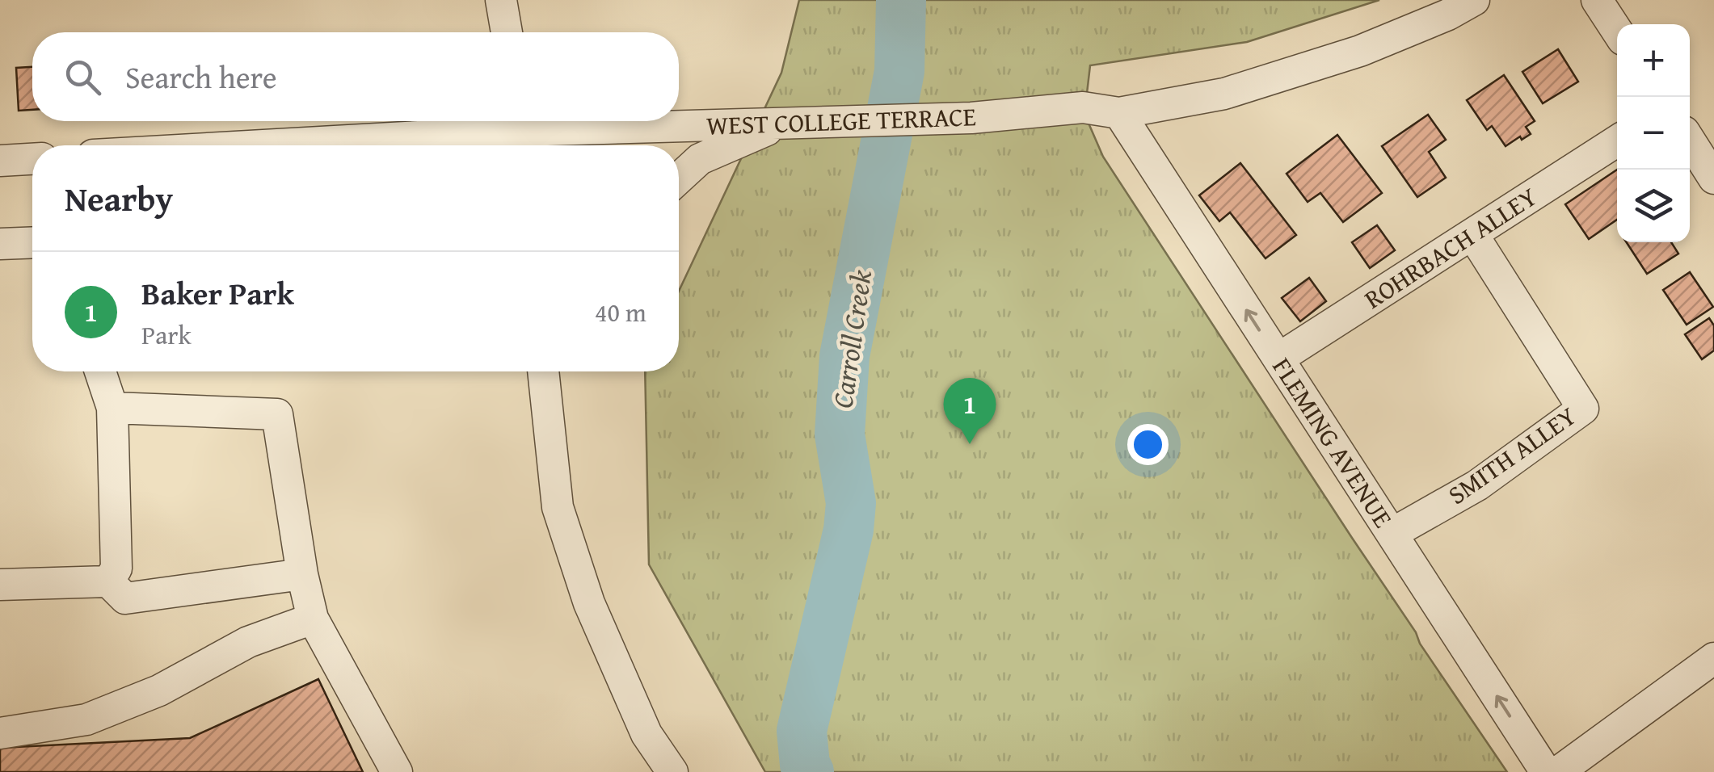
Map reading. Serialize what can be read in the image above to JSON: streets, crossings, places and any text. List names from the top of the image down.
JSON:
{
  "streets": {
    "street": [
      "WEST COLLEGE TERRACE",
      "ROHRBACH ALLEY",
      "FLEMING AVENUE",
      "SMITH ALLEY"
    ]
  },
  "crossings": [
    ["WEST COLLEGE TERRACE", "FLEMING AVENUE"],
    ["ROHRBACH ALLEY", "FLEMING AVENUE"],
    ["ROHRBACH ALLEY", "SMITH ALLEY"],
    ["FLEMING AVENUE", "SMITH ALLEY"]
  ],
  "one_way": ["FLEMING AVENUE"],
  "water": ["Carroll Creek"],
  "page": {
    "map_buttons": ["+", "−"],
    "search": "Search here",
    "heading": "Nearby",
    "list": [
      {
        "mark": "1",
        "name": "Baker Park",
        "note": "Park",
        "value": "40 m"
      }
    ],
    "pins": "1"
  }
}
